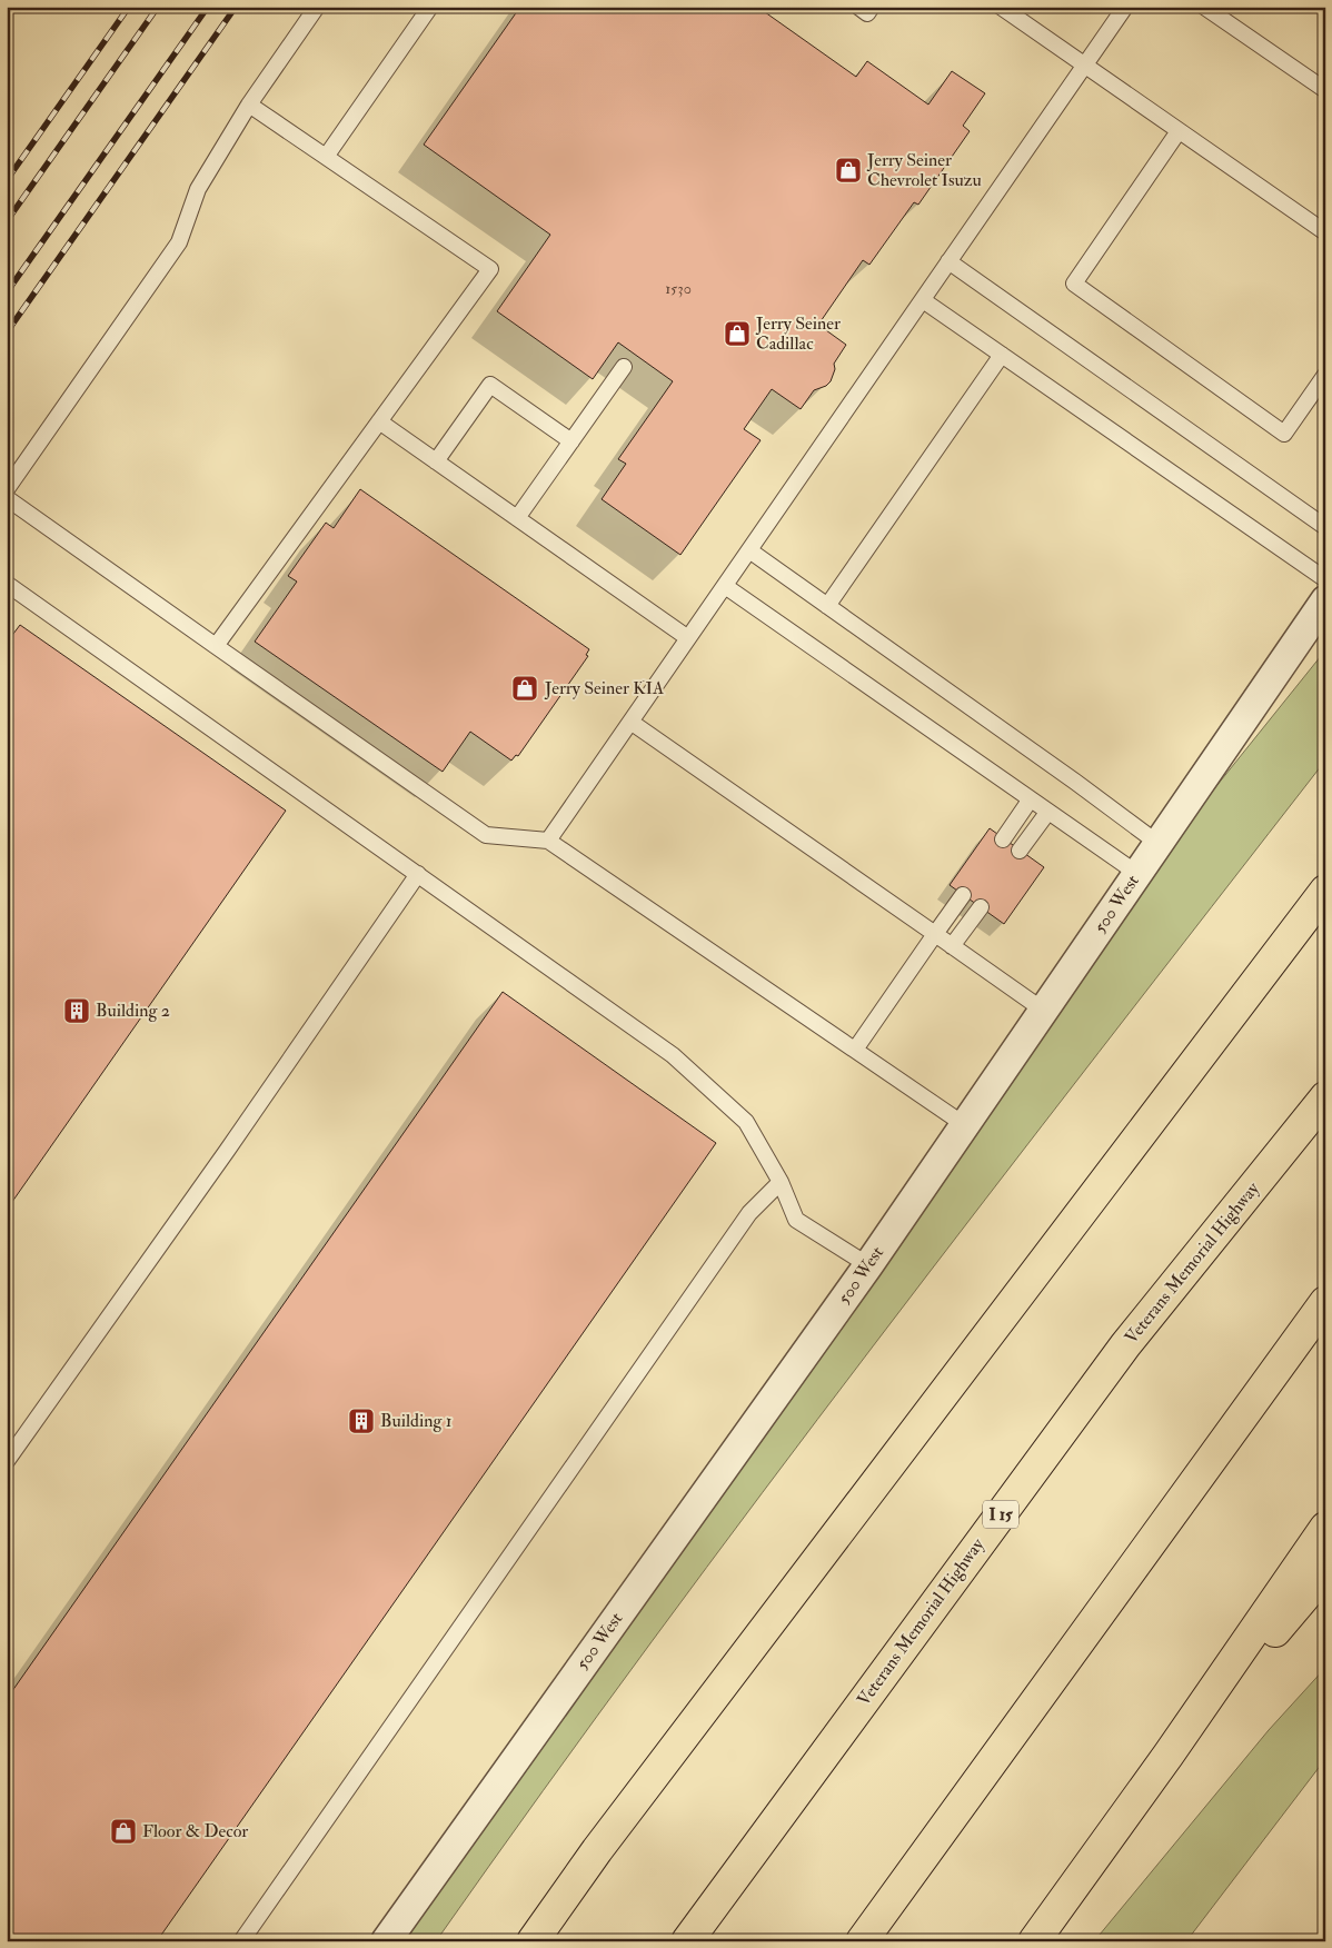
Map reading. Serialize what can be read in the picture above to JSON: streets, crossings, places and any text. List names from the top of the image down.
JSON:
{
  "streets": {
    "highway": ["Veterans Memorial Highway", "I 15"],
    "street": ["500 West"]
  },
  "places": {
    "shop": [
      "Jerry Seiner Chevrolet Isuzu",
      "Jerry Seiner Cadillac",
      "Jerry Seiner KIA",
      "Floor & Decor"
    ],
    "building": ["Building 2", "Building 1"]
  },
  "house_numbers": ["1530"]
}
